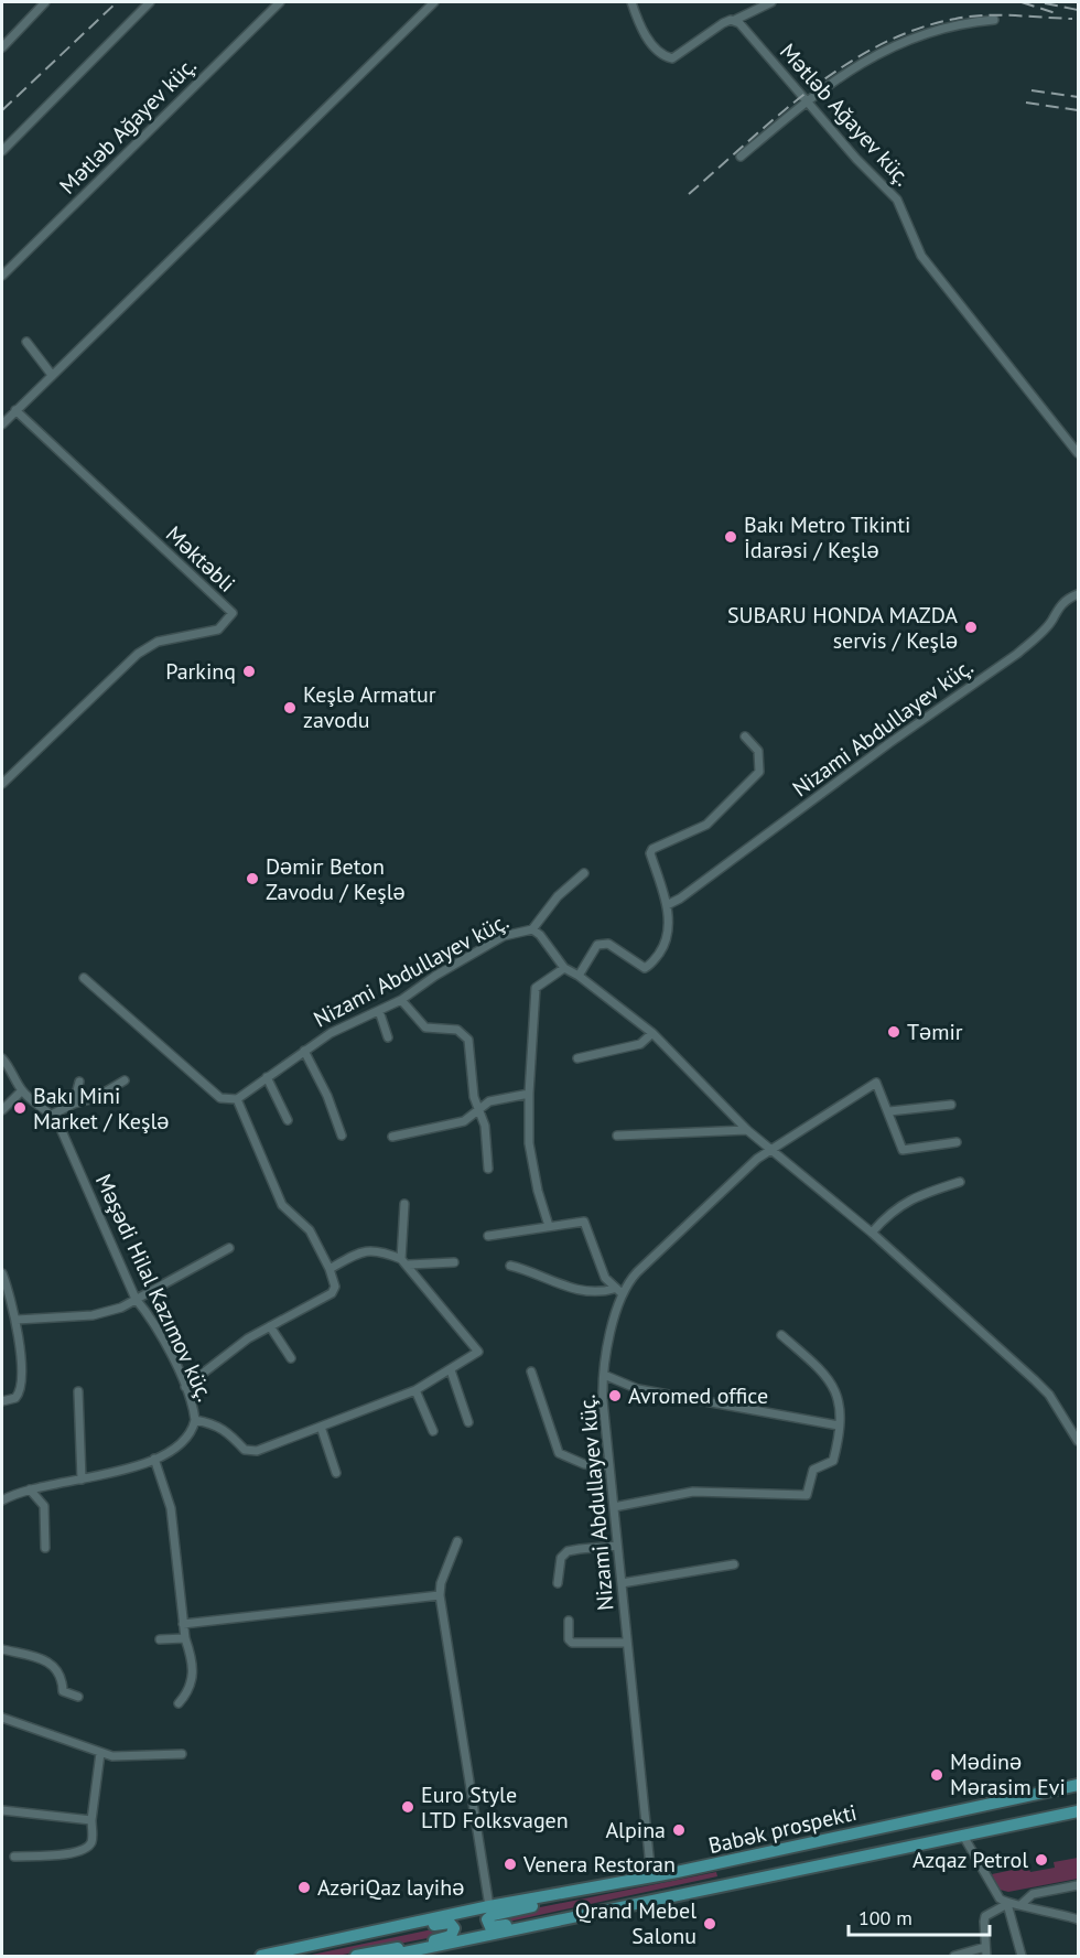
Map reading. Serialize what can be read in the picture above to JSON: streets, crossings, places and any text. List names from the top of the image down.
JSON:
{
  "streets": {
    "main road": ["Babək prospekti"],
    "street": [
      "Mətləb Ağayev küç.",
      "Məktəbli",
      "Nizami Abdullayev küç.",
      "Məşədi Hilal Kazımov küç."
    ]
  },
  "crossings": [
    ["Nizami Abdullayev küç.", "Babək prospekti"]
  ],
  "places": [
    "Bakı Metro Tikinti İdarəsi / Keşlə",
    "SUBARU HONDA MAZDA servis / Keşlə",
    "Parkinq",
    "Keşlə Armatur zavodu",
    "Dəmir Beton Zavodu / Keşlə",
    "Təmir",
    "Bakı Mini Market / Keşlə",
    "Avromed office",
    "Mədinə Mərasim Evi",
    "Euro Style LTD Folksvagen",
    "Alpina",
    "Azqaz Petrol",
    "Venera Restoran",
    "AzəriQaz layihə",
    "Qrand Mebel Salonu"
  ],
  "scale_bar": "100 m"
}
